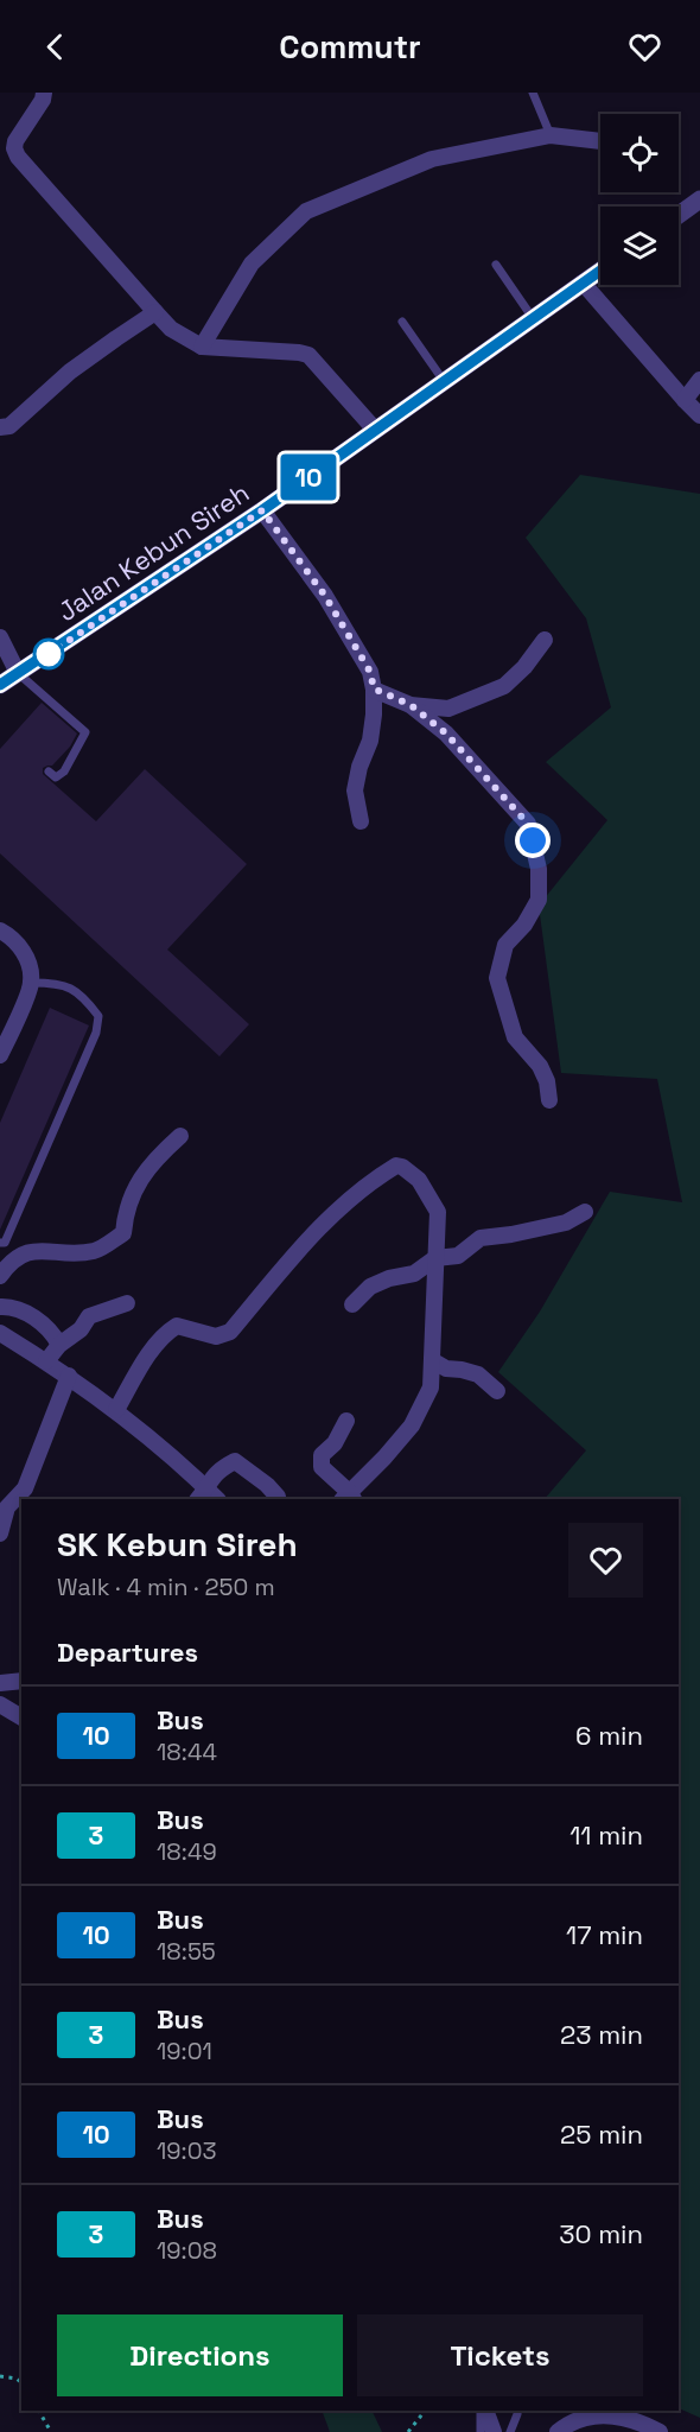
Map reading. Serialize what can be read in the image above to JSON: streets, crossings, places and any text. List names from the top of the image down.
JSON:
{
  "streets": {
    "street": ["Jalan Kebun Sireh"]
  },
  "lines": ["bus line 10"],
  "page": {
    "header": "Commutr",
    "on_map": "10",
    "heading": [
      ["SK Kebun Sireh", "Walk · 4 min · 250 m"],
      "Departures"
    ],
    "list": [
      {
        "mark": "10",
        "name": "Bus",
        "note": "18:44",
        "value": "6 min"
      },
      {
        "mark": "3",
        "name": "Bus",
        "note": "18:49",
        "value": "11 min"
      },
      {
        "mark": "10",
        "name": "Bus",
        "note": "18:55",
        "value": "17 min"
      },
      {
        "mark": "3",
        "name": "Bus",
        "note": "19:01",
        "value": "23 min"
      },
      {
        "mark": "10",
        "name": "Bus",
        "note": "19:03",
        "value": "25 min"
      },
      {
        "mark": "3",
        "name": "Bus",
        "note": "19:08",
        "value": "30 min"
      }
    ],
    "buttons": ["Directions", "Tickets"]
  }
}
